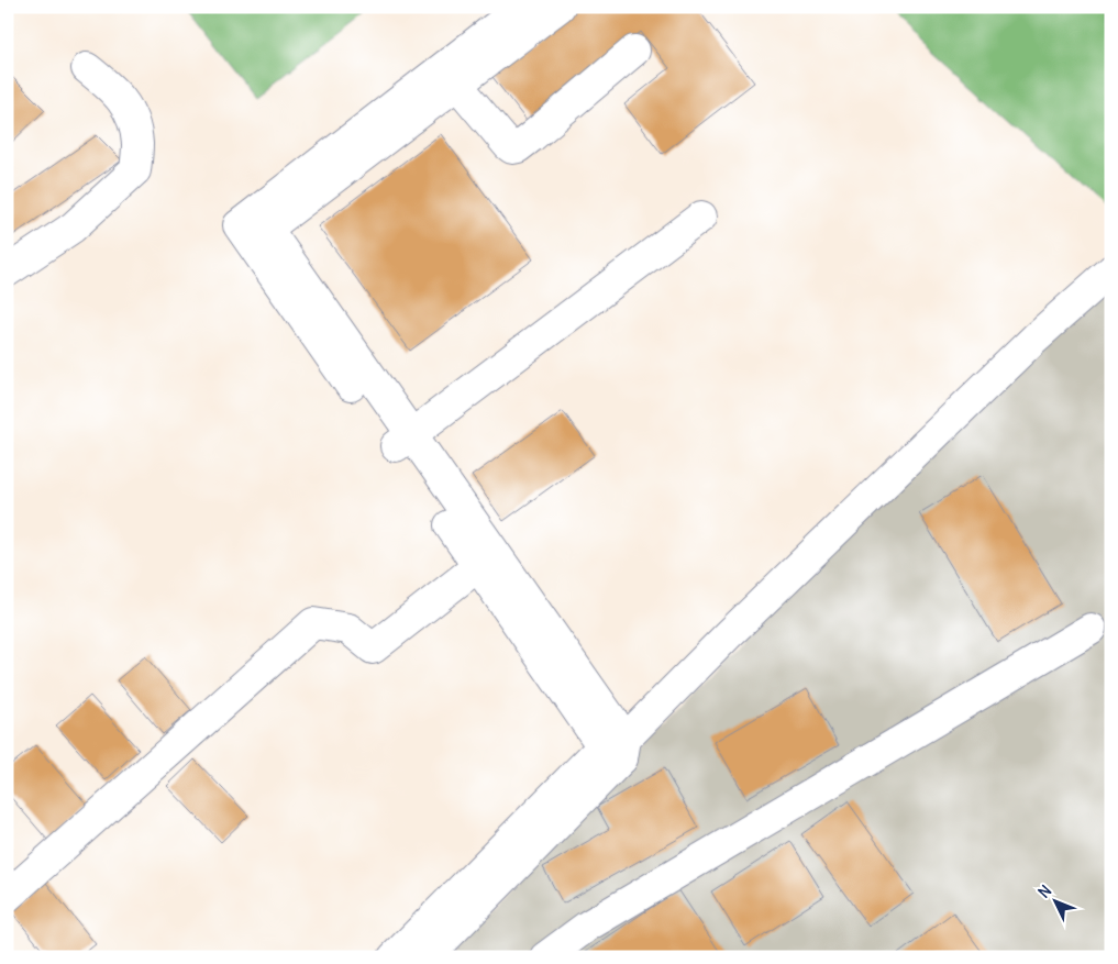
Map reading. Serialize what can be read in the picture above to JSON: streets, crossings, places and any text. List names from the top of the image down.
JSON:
{
  "north": "top left"
}
